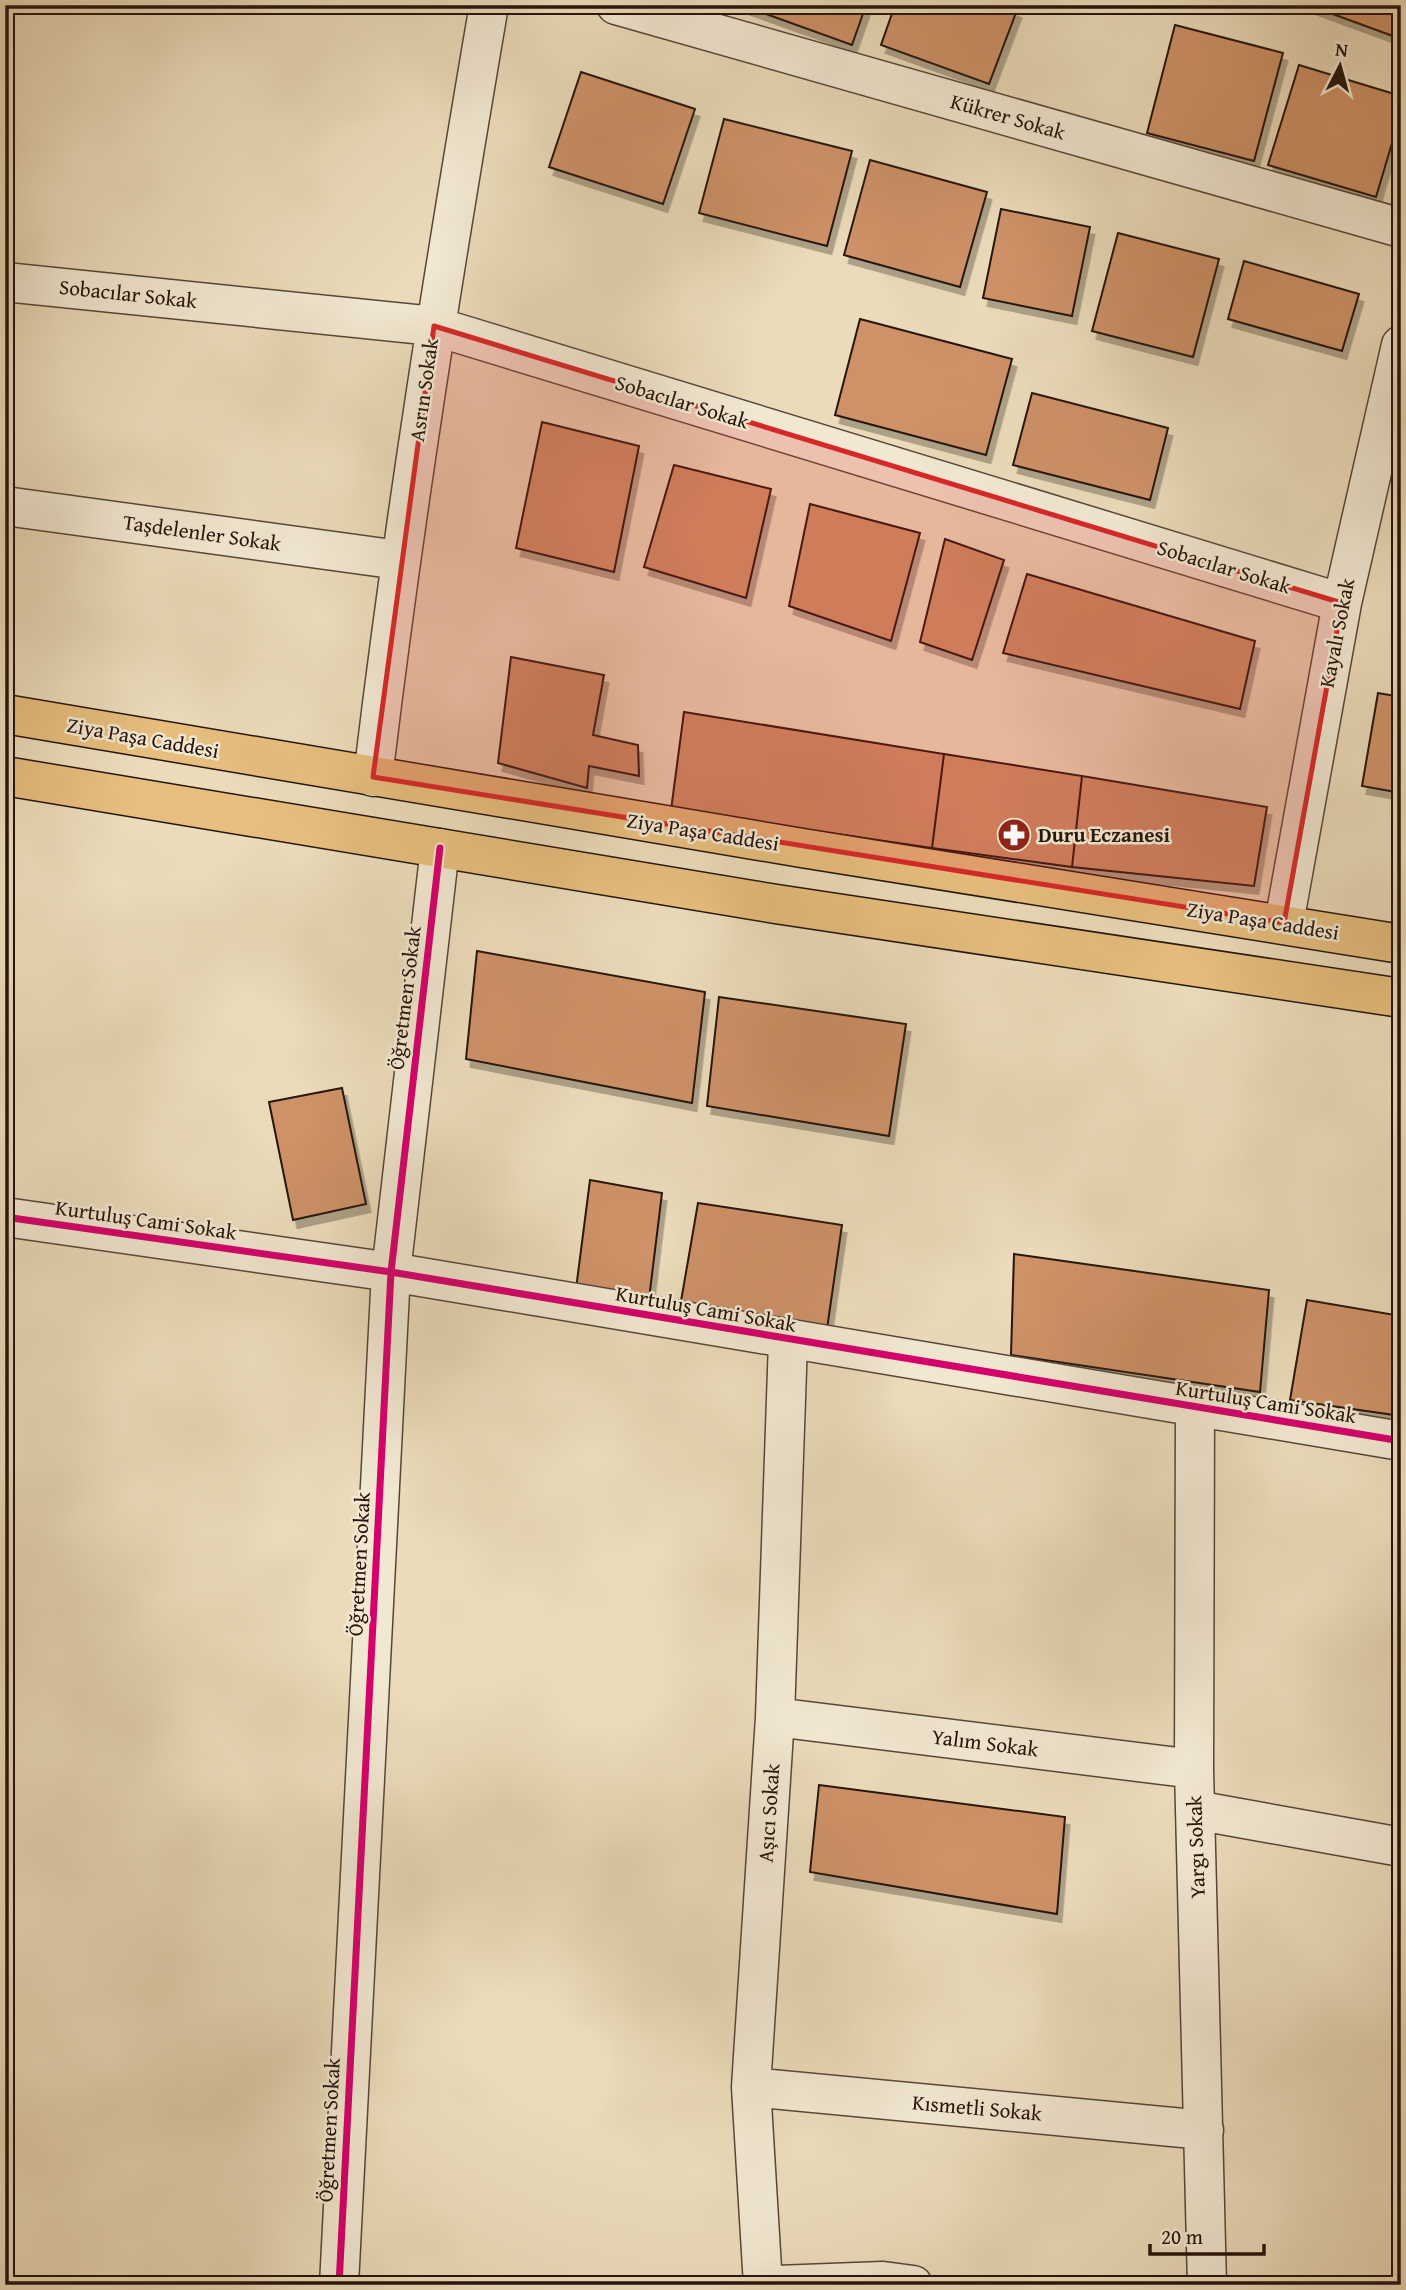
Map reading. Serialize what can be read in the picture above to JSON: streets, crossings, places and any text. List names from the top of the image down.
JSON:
{
  "streets": {
    "main road": ["Ziya Paşa Caddesi"],
    "street": [
      "Kükrer Sokak",
      "Sobacılar Sokak",
      "Asrın Sokak",
      "Taşdelenler Sokak",
      "Kayalı Sokak",
      "Öğretmen Sokak",
      "Kurtuluş Cami Sokak",
      "Yalım Sokak",
      "Aşıcı Sokak",
      "Yargı Sokak",
      "Kısmetli Sokak"
    ]
  },
  "crossings": [
    ["Sobacılar Sokak", "Asrın Sokak"],
    ["Sobacılar Sokak", "Kayalı Sokak"],
    ["Asrın Sokak", "Taşdelenler Sokak"],
    ["Asrın Sokak", "Ziya Paşa Caddesi"],
    ["Kayalı Sokak", "Ziya Paşa Caddesi"],
    ["Öğretmen Sokak", "Kurtuluş Cami Sokak"],
    ["Kurtuluş Cami Sokak", "Aşıcı Sokak"],
    ["Kurtuluş Cami Sokak", "Yargı Sokak"],
    ["Yalım Sokak", "Aşıcı Sokak"],
    ["Yalım Sokak", "Yargı Sokak"],
    ["Aşıcı Sokak", "Kısmetli Sokak"],
    ["Yargı Sokak", "Kısmetli Sokak"]
  ],
  "places": {
    "pharmacy": ["Duru Eczanesi"]
  },
  "scale_bar": "20 m",
  "north": "top"
}
